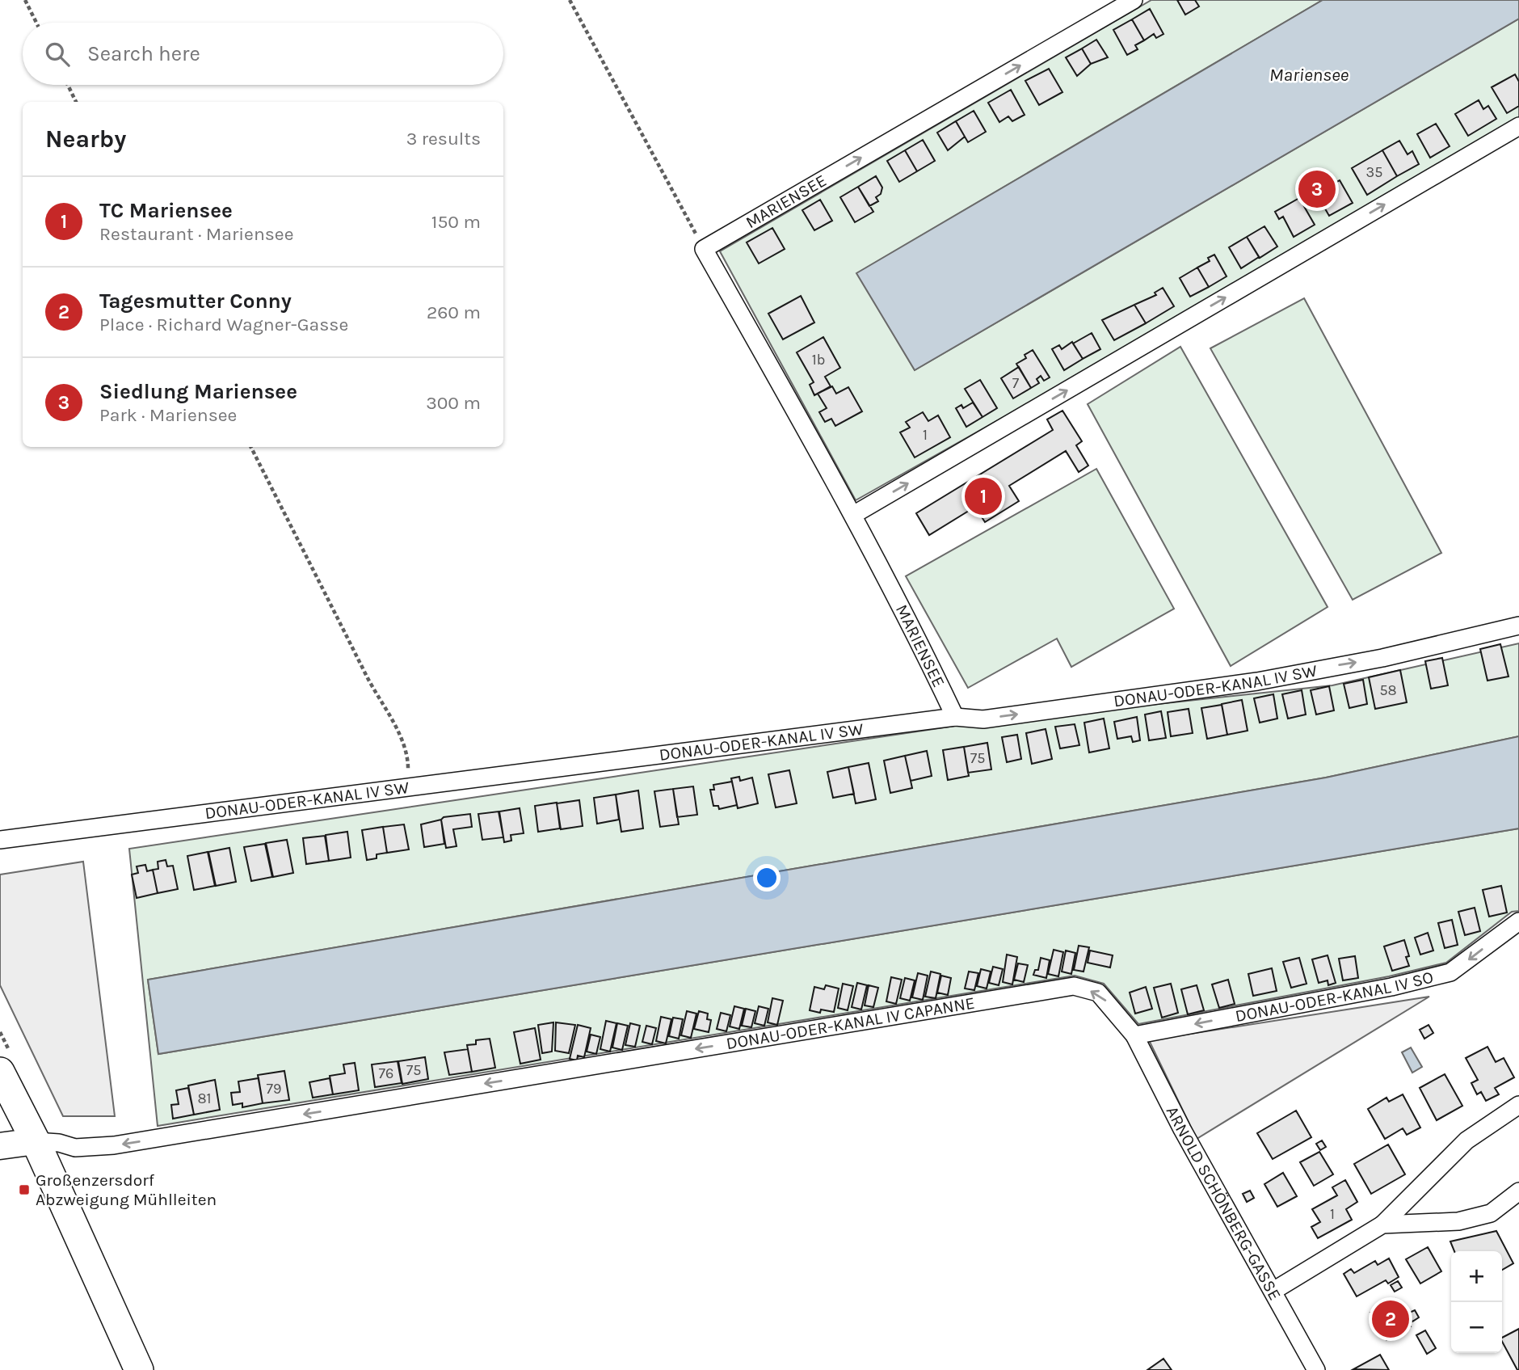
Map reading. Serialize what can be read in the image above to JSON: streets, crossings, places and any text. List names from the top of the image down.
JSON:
{
  "streets": {
    "street": [
      "MARIENSEE",
      "DONAU-ODER-KANAL IV SW",
      "DONAU-ODER-KANAL IV SO",
      "DONAU-ODER-KANAL IV CAPANNE",
      "ARNOLD SCHÖNBERG-GASSE"
    ]
  },
  "crossings": [
    ["MARIENSEE", "DONAU-ODER-KANAL IV SW"],
    ["DONAU-ODER-KANAL IV SO", "DONAU-ODER-KANAL IV CAPANNE"],
    ["DONAU-ODER-KANAL IV SO", "ARNOLD SCHÖNBERG-GASSE"],
    ["DONAU-ODER-KANAL IV CAPANNE", "ARNOLD SCHÖNBERG-GASSE"]
  ],
  "one_way": [
    "MARIENSEE",
    "DONAU-ODER-KANAL IV SW",
    "DONAU-ODER-KANAL IV SO",
    "DONAU-ODER-KANAL IV CAPANNE"
  ],
  "water": ["Mariensee"],
  "places": {
    "transit": ["Großenzersdorf Abzweigung Mühlleiten"]
  },
  "house_numbers": [
    "35",
    "1b",
    "7",
    "1",
    "58",
    "75",
    "75",
    "76",
    "79",
    "81",
    "1"
  ],
  "page": {
    "search": "Search here",
    "heading": ["Nearby", "3 results"],
    "pins": ["3", "1", "2"],
    "list": [
      {
        "mark": "1",
        "name": "TC Mariensee",
        "note": "Restaurant · Mariensee",
        "value": "150 m"
      },
      {
        "mark": "2",
        "name": "Tagesmutter Conny",
        "note": "Place · Richard Wagner-Gasse",
        "value": "260 m"
      },
      {
        "mark": "3",
        "name": "Siedlung Mariensee",
        "note": "Park · Mariensee",
        "value": "300 m"
      }
    ],
    "map_buttons": ["+", "−"]
  }
}
